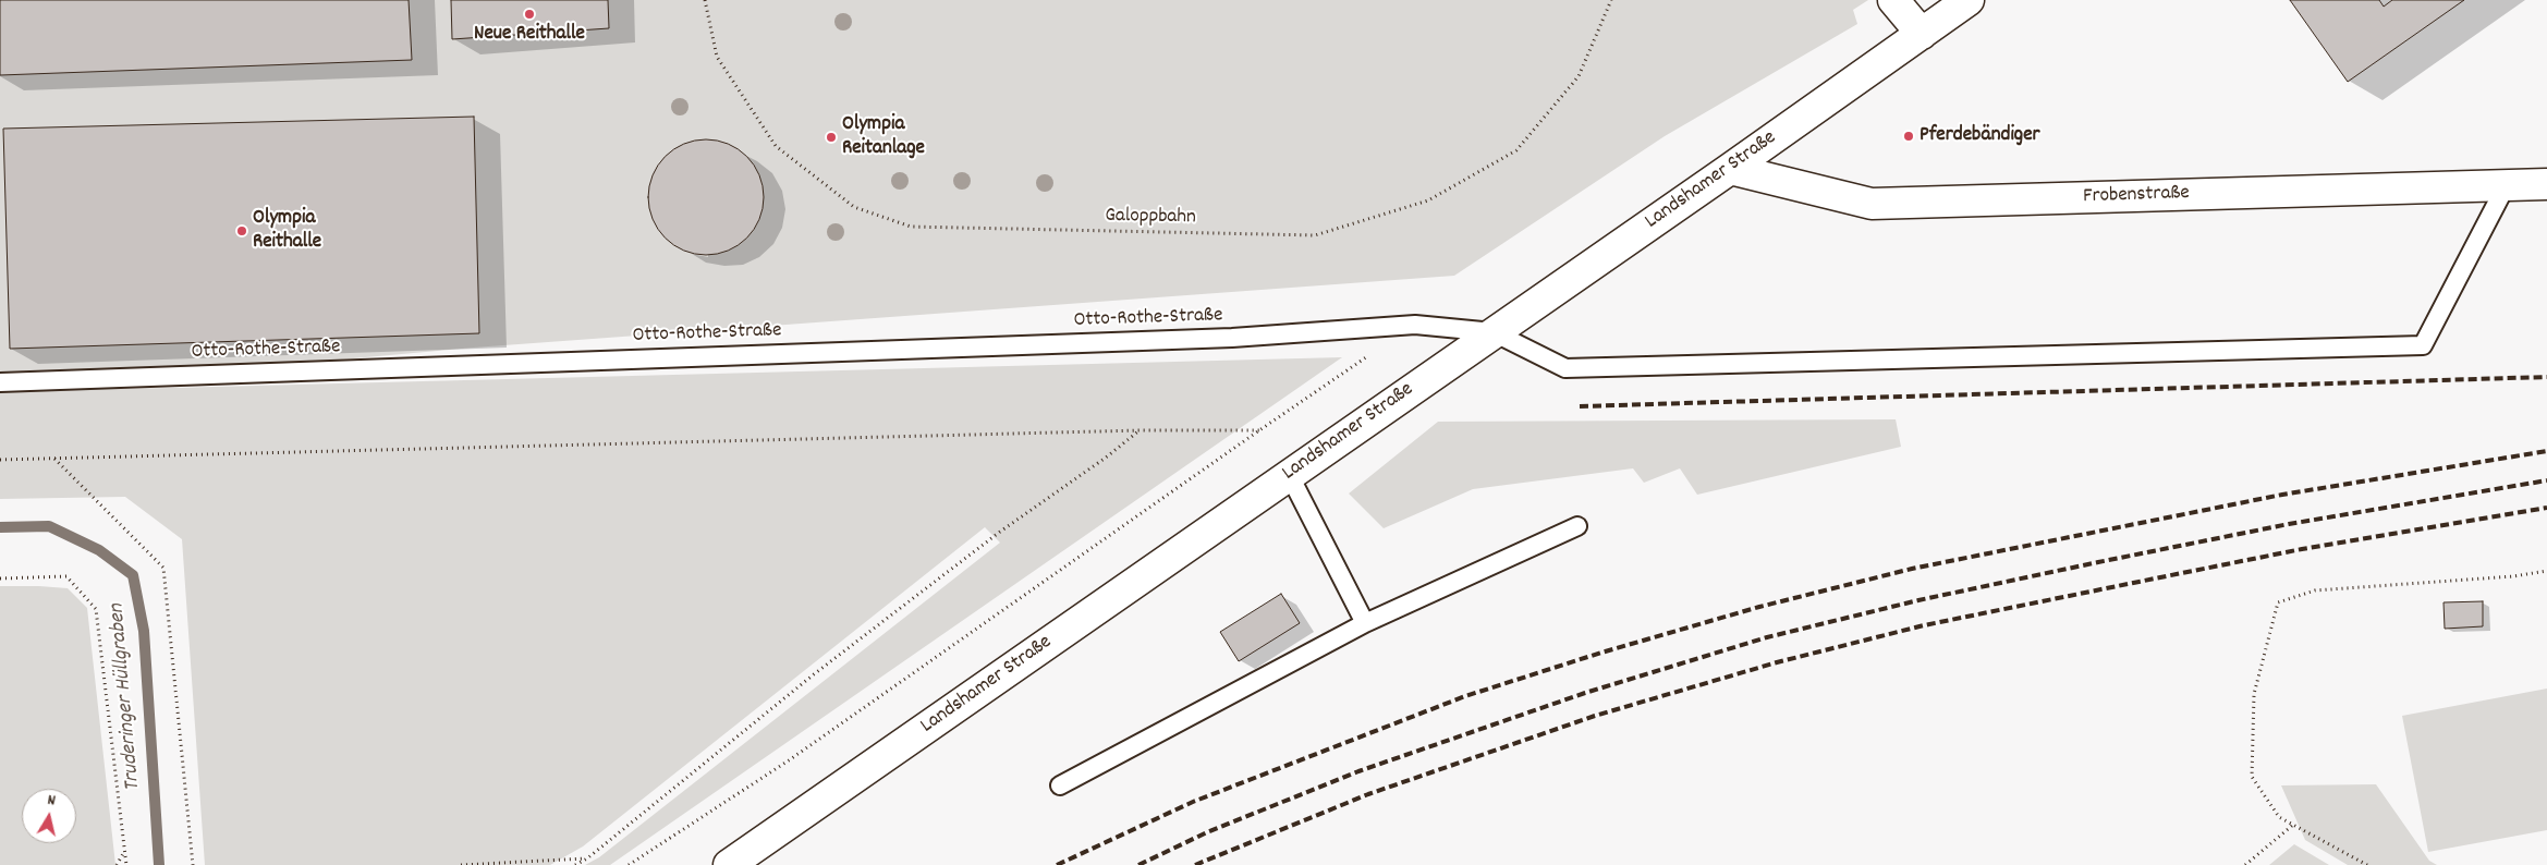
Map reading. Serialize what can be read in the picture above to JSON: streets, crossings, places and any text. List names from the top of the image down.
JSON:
{
  "streets": {
    "street": ["Landshamer Straße", "Frobenstraße"],
    "lane": ["Otto-Rothe-Straße"],
    "path": ["Galoppbahn"]
  },
  "crossings": [
    ["Landshamer Straße", "Frobenstraße"],
    ["Landshamer Straße", "Otto-Rothe-Straße"]
  ],
  "water": ["Truderinger Hüllgraben"],
  "places": [
    "Neue Reithalle",
    "Pferdebändiger",
    "Olympia Reitanlage",
    "Olympia Reithalle"
  ],
  "north": "top"
}
